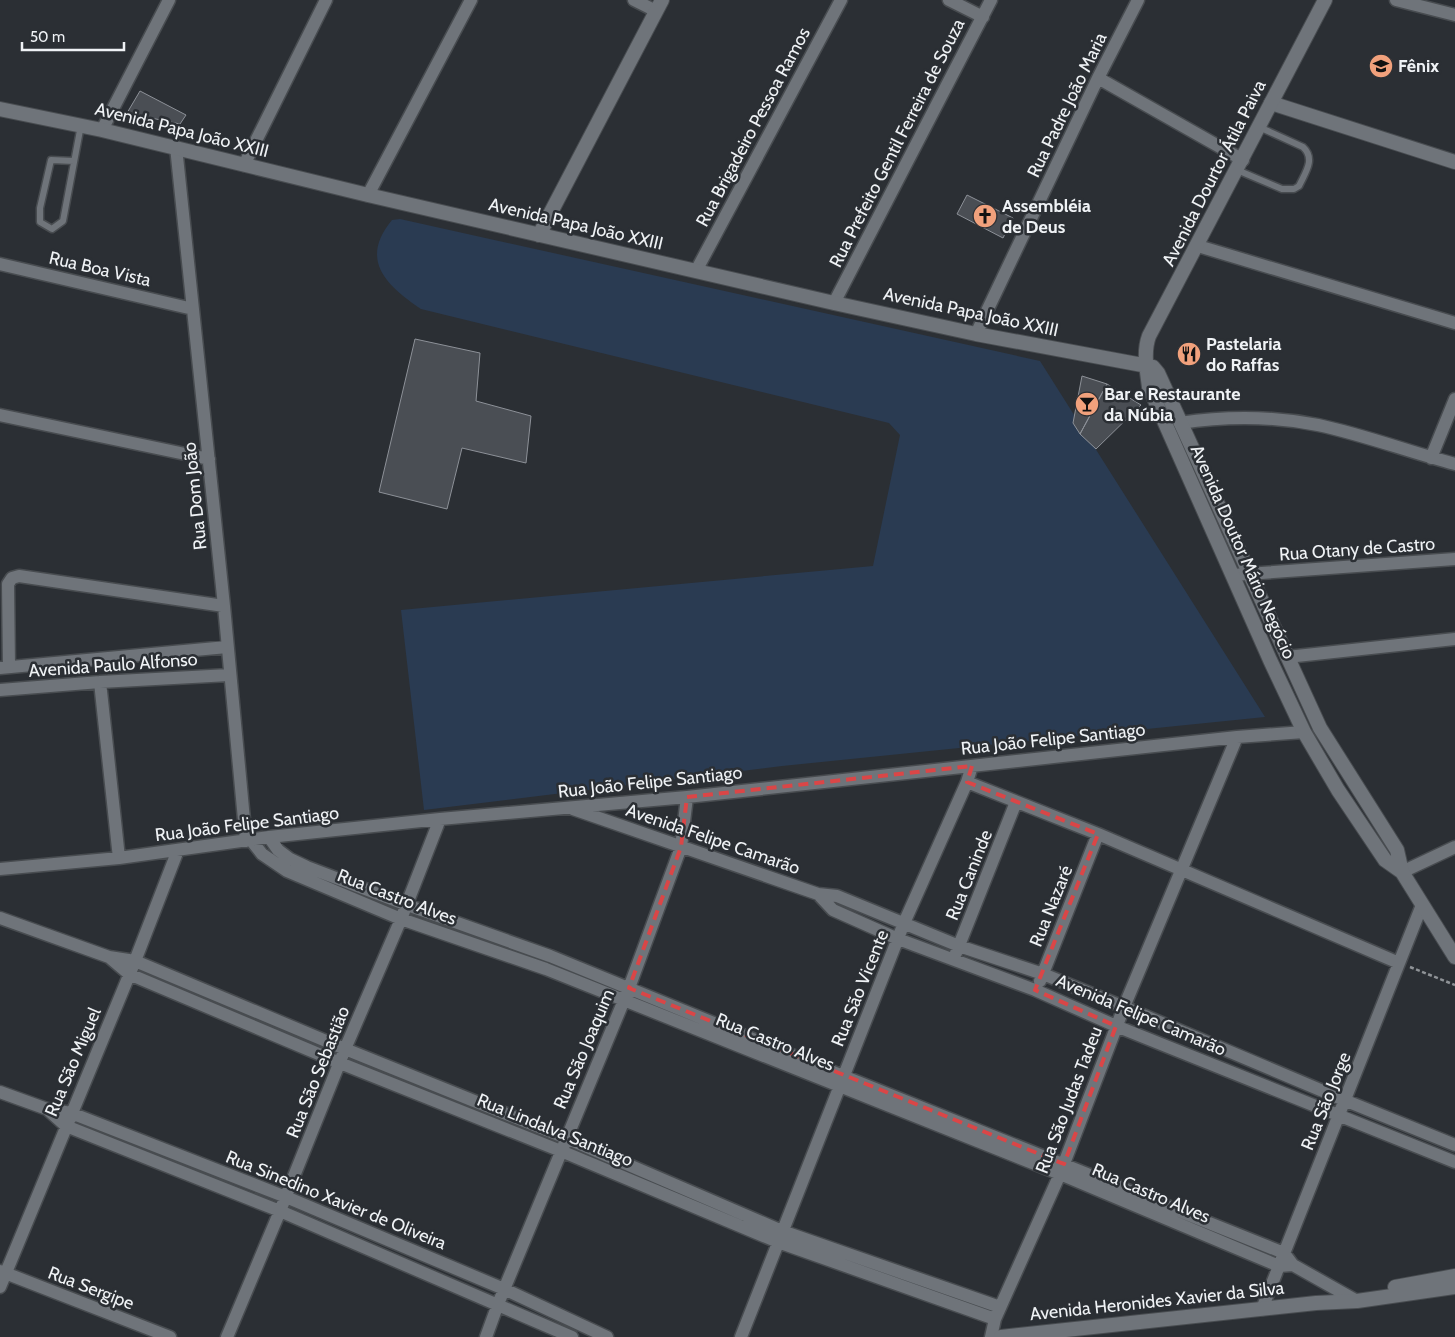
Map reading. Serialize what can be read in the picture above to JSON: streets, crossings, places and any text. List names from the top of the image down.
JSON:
{
  "streets": {
    "main road": [
      "Avenida Papa João XXIII",
      "Avenida Dourtor Átila Paiva",
      "Avenida Doutor Mário Negócio",
      "Avenida Heronides Xavier da Silva"
    ],
    "street": [
      "Rua Padre João Maria",
      "Rua Brigadeiro Pessoa Ramos",
      "Rua Prefeito Gentil Ferreira de Souza",
      "Rua Boa Vista",
      "Rua Dom João",
      "Rua Otany de Castro",
      "Avenida Paulo Alfonso",
      "Rua João Felipe Santiago",
      "Avenida Felipe Camarão",
      "Rua Caninde",
      "Rua Castro Alves",
      "Rua Nazaré",
      "Rua São Vicente",
      "Rua São Joaquim",
      "Rua São Miguel",
      "Rua São Sebastião",
      "Rua São Judas Tadeu",
      "Rua São Jorge",
      "Rua Lindalva Santiago",
      "Rua Sinedino Xavier de Oliveira",
      "Rua Sergipe"
    ]
  },
  "crossings": [
    ["Rua Padre João Maria", "Avenida Papa João XXIII"],
    ["Rua Brigadeiro Pessoa Ramos", "Avenida Papa João XXIII"],
    ["Avenida Papa João XXIII", "Rua Prefeito Gentil Ferreira de Souza"],
    ["Avenida Papa João XXIII", "Avenida Dourtor Átila Paiva"],
    ["Avenida Papa João XXIII", "Rua Dom João"],
    ["Avenida Papa João XXIII", "Avenida Doutor Mário Negócio"],
    ["Avenida Dourtor Átila Paiva", "Avenida Doutor Mário Negócio"],
    ["Rua Boa Vista", "Rua Dom João"],
    ["Rua Dom João", "Avenida Paulo Alfonso"],
    ["Rua Dom João", "Rua João Felipe Santiago"],
    ["Rua Dom João", "Rua Castro Alves"],
    ["Rua Otany de Castro", "Avenida Doutor Mário Negócio"],
    ["Avenida Doutor Mário Negócio", "Rua João Felipe Santiago"],
    ["Avenida Doutor Mário Negócio", "Rua São Jorge"],
    ["Rua João Felipe Santiago", "Avenida Felipe Camarão"],
    ["Rua João Felipe Santiago", "Rua Caninde"],
    ["Rua João Felipe Santiago", "Rua Castro Alves"],
    ["Rua João Felipe Santiago", "Rua Nazaré"],
    ["Rua João Felipe Santiago", "Rua São Vicente"],
    ["Rua João Felipe Santiago", "Rua São Joaquim"],
    ["Rua João Felipe Santiago", "Rua São Miguel"],
    ["Rua João Felipe Santiago", "Rua São Sebastião"],
    ["Rua João Felipe Santiago", "Rua São Judas Tadeu"],
    ["Rua João Felipe Santiago", "Rua São Jorge"],
    ["Avenida Felipe Camarão", "Rua Caninde"],
    ["Avenida Felipe Camarão", "Rua Nazaré"],
    ["Avenida Felipe Camarão", "Rua São Vicente"],
    ["Avenida Felipe Camarão", "Rua São Joaquim"],
    ["Avenida Felipe Camarão", "Rua São Judas Tadeu"],
    ["Avenida Felipe Camarão", "Rua São Jorge"],
    ["Rua Castro Alves", "Rua São Vicente"],
    ["Rua Castro Alves", "Rua São Joaquim"],
    ["Rua Castro Alves", "Rua São Sebastião"],
    ["Rua Castro Alves", "Rua São Judas Tadeu"],
    ["Rua Castro Alves", "Rua São Jorge"],
    ["Rua São Vicente", "Rua Lindalva Santiago"],
    ["Rua São Joaquim", "Rua Lindalva Santiago"],
    ["Rua São Joaquim", "Rua Sinedino Xavier de Oliveira"],
    ["Rua São Miguel", "Rua Lindalva Santiago"],
    ["Rua São Miguel", "Rua Sinedino Xavier de Oliveira"],
    ["Rua São Miguel", "Rua Sergipe"],
    ["Rua São Sebastião", "Rua Lindalva Santiago"],
    ["Rua São Sebastião", "Rua Sinedino Xavier de Oliveira"],
    ["Rua São Judas Tadeu", "Rua Lindalva Santiago"],
    ["Rua São Jorge", "Avenida Heronides Xavier da Silva"]
  ],
  "places": {
    "school or university": ["Fênix"],
    "church": ["Assembléia de Deus"],
    "restaurant": ["Pastelaria do Raffas"],
    "bar": ["Bar e Restaurante da Núbia"]
  },
  "scale_bar": "50 m"
}
